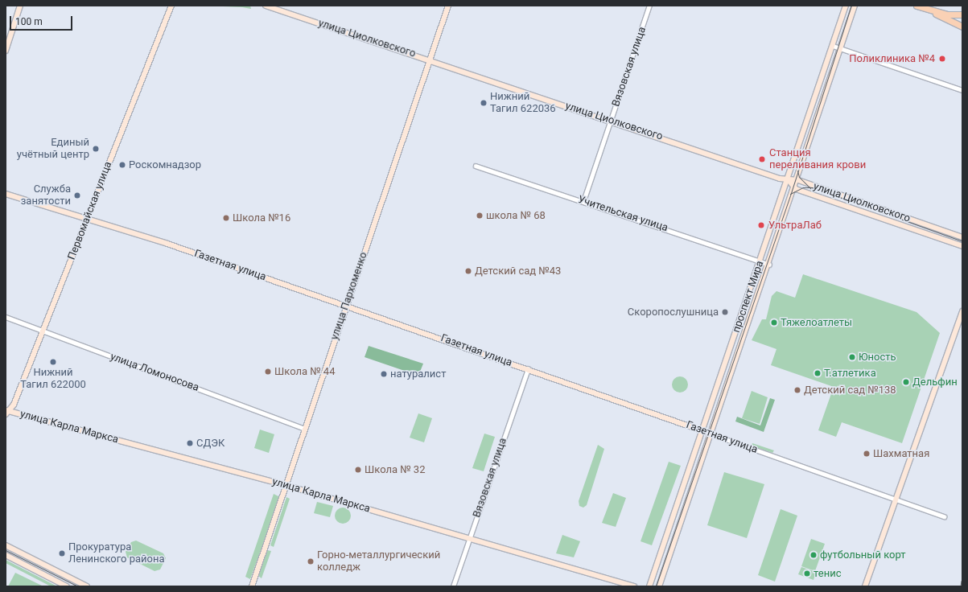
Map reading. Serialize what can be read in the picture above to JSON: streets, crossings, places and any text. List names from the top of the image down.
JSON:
{
  "streets": {
    "main road": [
      "улица Циолковского",
      "Первомайская улица",
      "Газетная улица",
      "улица Пархоменко",
      "проспект Мира",
      "улица Карла Маркса"
    ],
    "street": ["Вязовская улица", "Учительская улица", "улица Ломоносова"]
  },
  "crossings": [
    ["улица Циолковского", "Вязовская улица"],
    ["улица Циолковского", "улица Пархоменко"],
    ["улица Циолковского", "проспект Мира"],
    ["Вязовская улица", "Учительская улица"],
    ["Вязовская улица", "Газетная улица"],
    ["Вязовская улица", "улица Карла Маркса"],
    ["Первомайская улица", "Газетная улица"],
    ["Первомайская улица", "улица Ломоносова"],
    ["Первомайская улица", "улица Карла Маркса"],
    ["Учительская улица", "проспект Мира"],
    ["Газетная улица", "улица Пархоменко"],
    ["Газетная улица", "проспект Мира"],
    ["улица Пархоменко", "улица Ломоносова"],
    ["улица Пархоменко", "улица Карла Маркса"]
  ],
  "places": [
    "Поликлиника №4",
    "Нижний Тагил 622036",
    "Единый учётный центр",
    "Станция переливания крови",
    "Роскомнадзор",
    "Служба занятости",
    "школа № 68",
    "Школа №16",
    "УльтраЛаб",
    "Детский сад №43",
    "Скоропослушница",
    "Тяжелоатлеты",
    "Юность",
    "Нижний Тагил 622000",
    "Школа № 44",
    "Т.атлетика",
    "натуралист",
    "Дельфин",
    "Детский сад №138",
    "СДЭК",
    "Шахматная",
    "Школа № 32",
    "Прокуратура Ленинского района",
    "футбольный корт",
    "Горно-металлургический колледж",
    "тенис"
  ],
  "scale_bar": "100 m"
}
